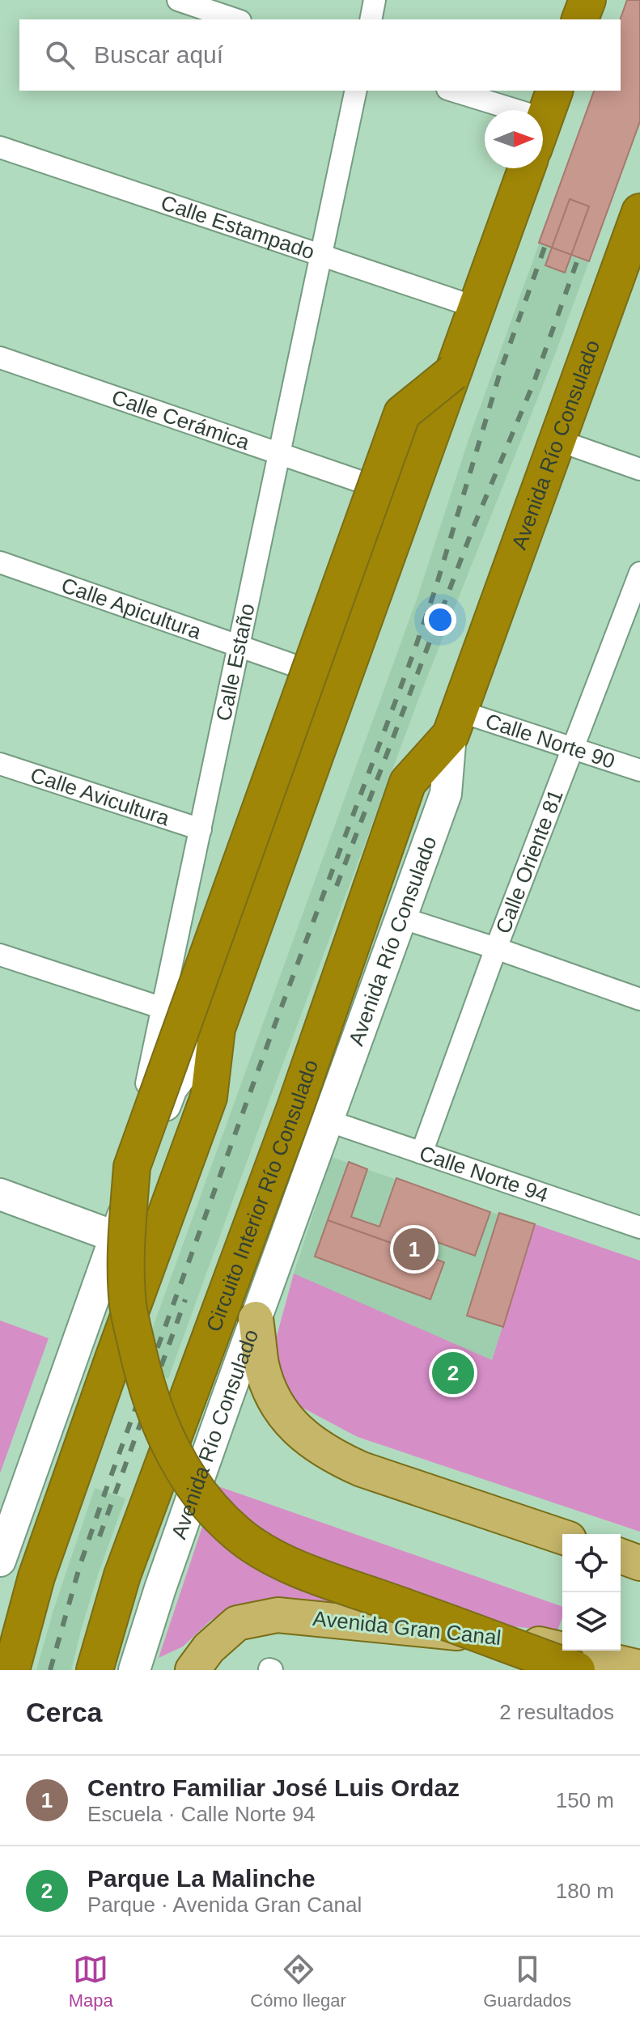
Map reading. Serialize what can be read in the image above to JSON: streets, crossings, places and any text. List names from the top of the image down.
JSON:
{
  "streets": {
    "highway": ["Avenida Río Consulado", "Circuito Interior Río Consulado"],
    "main road": ["Avenida Gran Canal"],
    "street": [
      "Calle Estampado",
      "Calle Cerámica",
      "Calle Apicultura",
      "Calle Estaño",
      "Calle Norte 90",
      "Calle Avicultura",
      "Calle Oriente 81",
      "Calle Norte 94"
    ]
  },
  "crossings": [
    ["Calle Estampado", "Calle Estaño"],
    ["Calle Cerámica", "Calle Estaño"],
    ["Avenida Río Consulado", "Calle Norte 90"],
    ["Avenida Río Consulado", "Calle Norte 94"],
    ["Avenida Río Consulado", "Circuito Interior Río Consulado"],
    ["Calle Apicultura", "Calle Estaño"],
    ["Calle Estaño", "Calle Avicultura"],
    ["Calle Norte 90", "Calle Oriente 81"],
    ["Calle Norte 90", "Circuito Interior Río Consulado"],
    ["Calle Oriente 81", "Calle Norte 94"]
  ],
  "north": "right",
  "page": {
    "search": "Buscar aquí",
    "pins": ["1", "2"],
    "heading": ["Cerca", "2 resultados"],
    "list": [
      {
        "mark": "1",
        "name": "Centro Familiar José Luis Ordaz",
        "note": "Escuela · Calle Norte 94",
        "value": "150 m"
      },
      {
        "mark": "2",
        "name": "Parque La Malinche",
        "note": "Parque · Avenida Gran Canal",
        "value": "180 m"
      }
    ],
    "nav": ["Mapa", "Cómo llegar", "Guardados"]
  }
}
